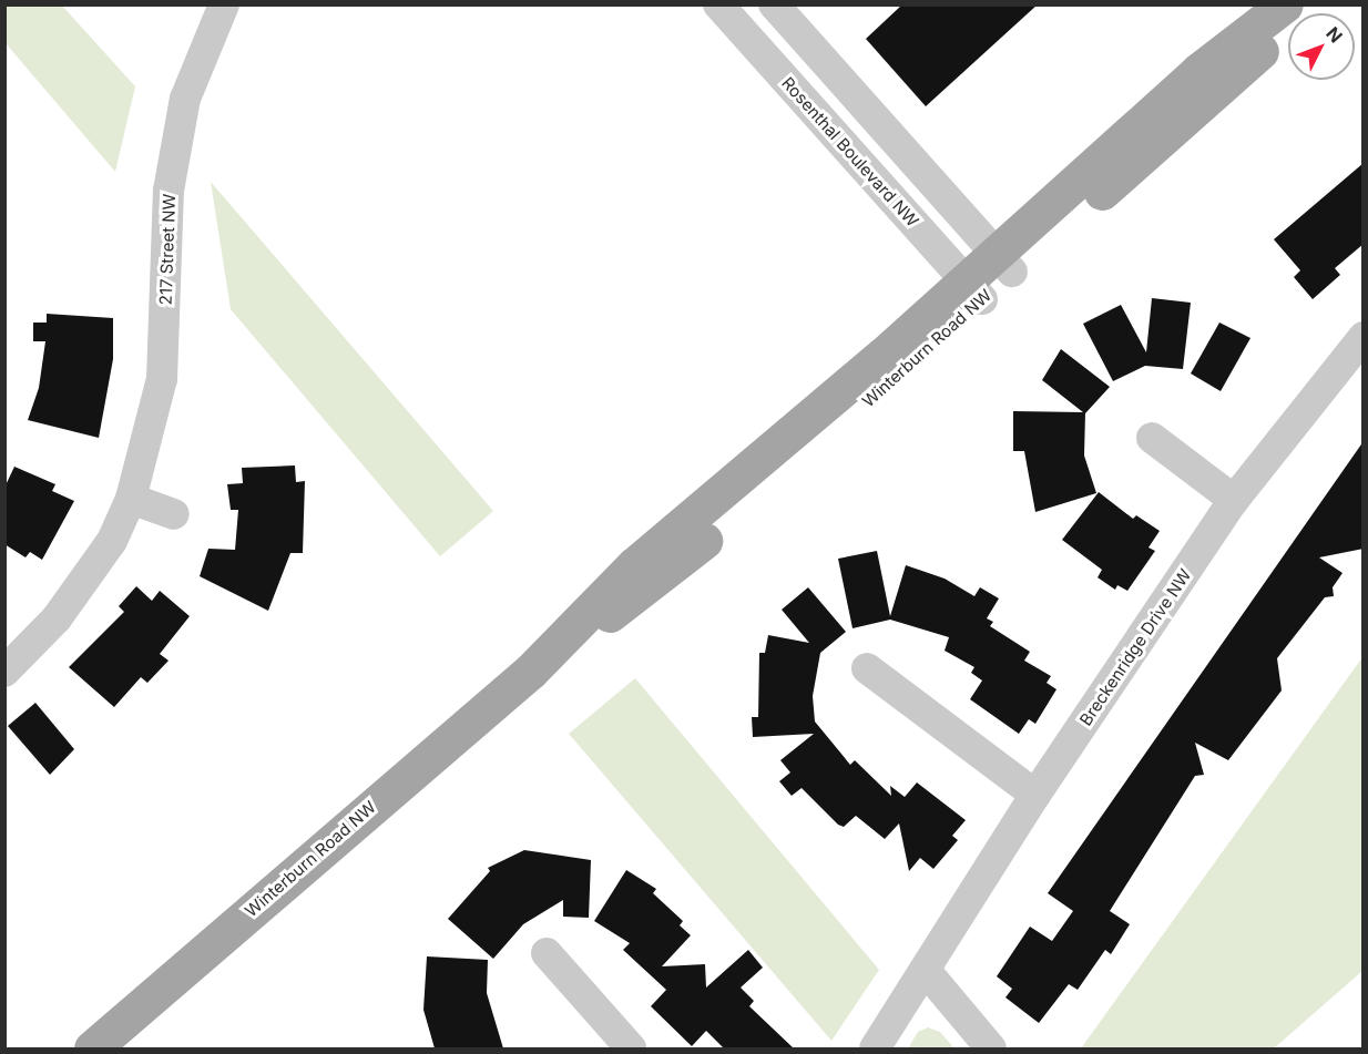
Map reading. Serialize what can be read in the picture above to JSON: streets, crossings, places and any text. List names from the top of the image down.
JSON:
{
  "streets": {
    "main road": ["Winterburn Road NW"],
    "street": ["Rosenthal Boulevard NW", "217 Street NW", "Breckenridge Drive NW"]
  },
  "crossings": [
    ["Rosenthal Boulevard NW", "Winterburn Road NW"]
  ],
  "north": "top right"
}
